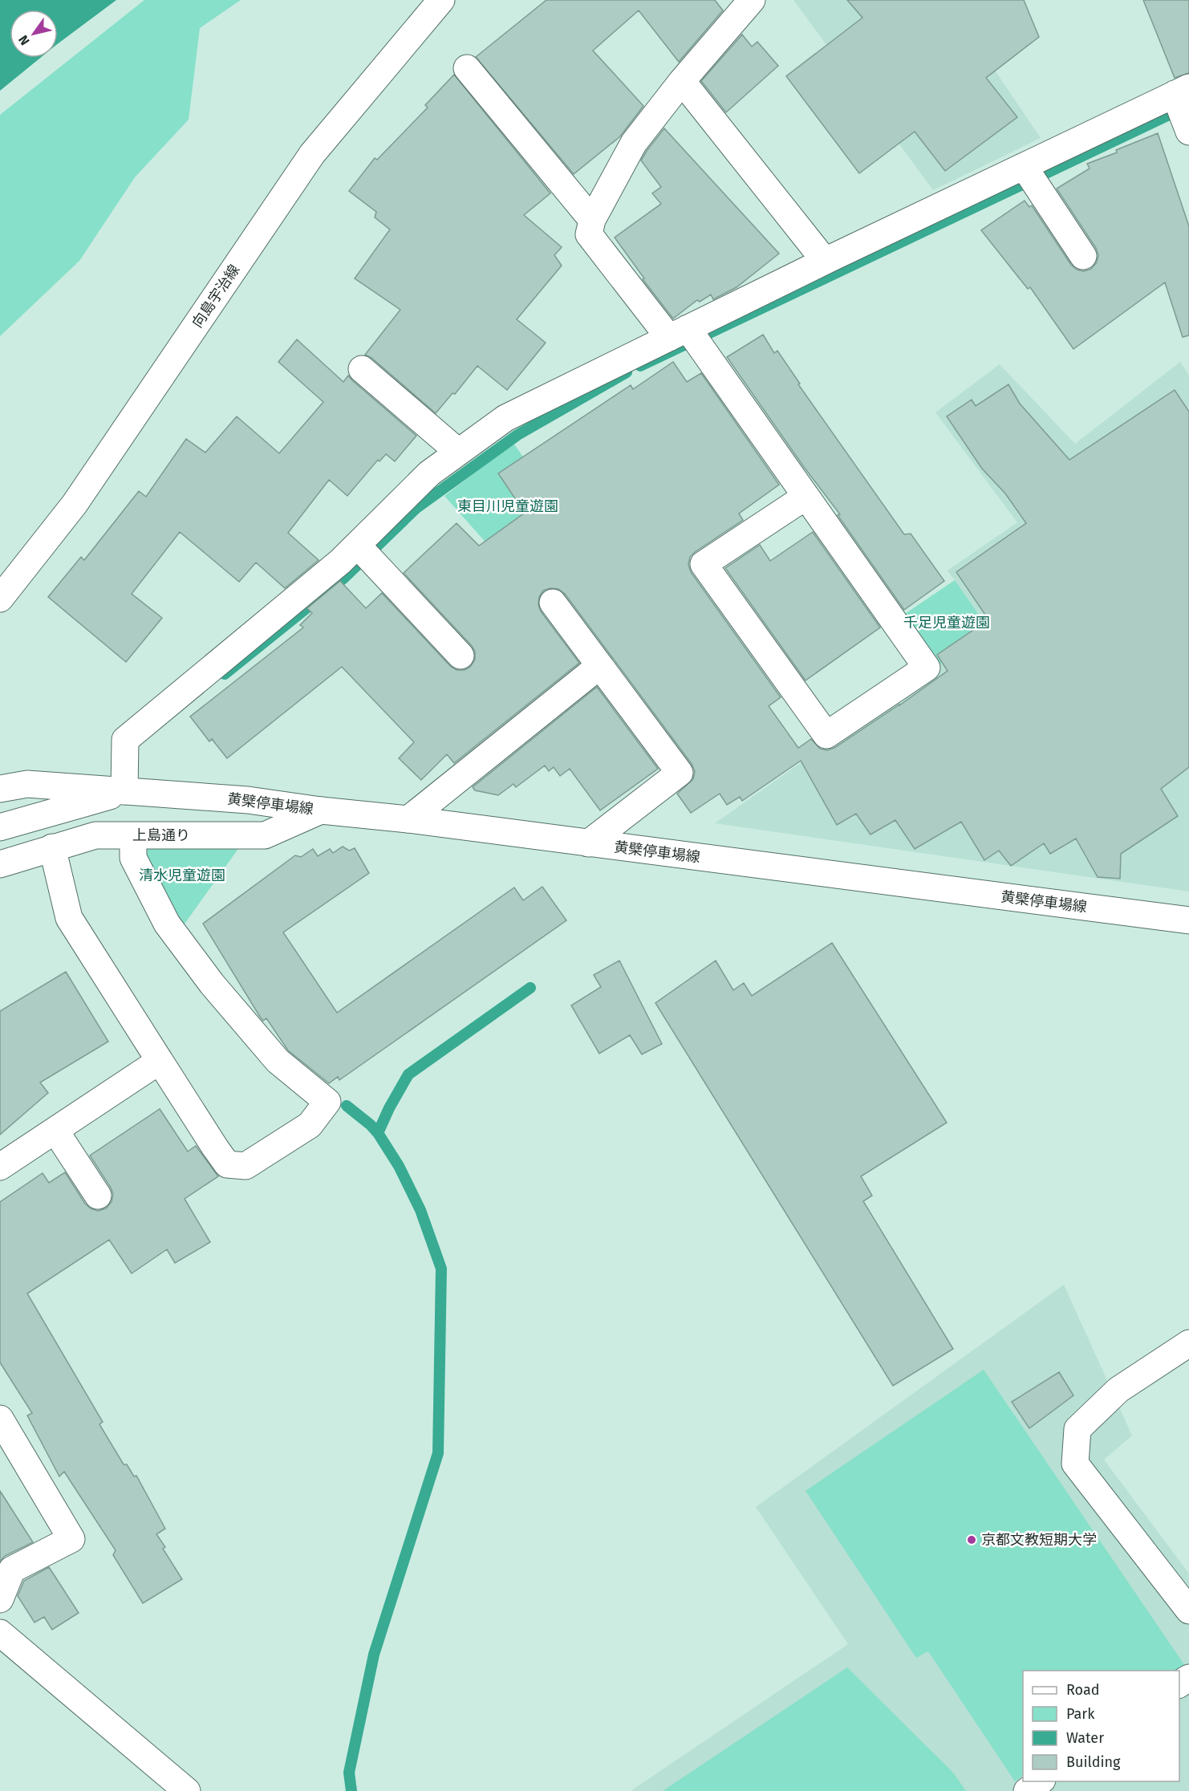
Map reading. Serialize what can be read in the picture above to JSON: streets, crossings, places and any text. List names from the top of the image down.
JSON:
{
  "streets": {
    "street": ["向島宇治線", "黄檗停車場線", "上島通り"]
  },
  "crossings": [
    ["黄檗停車場線", "上島通り"]
  ],
  "parks": ["東目川児童遊園", "千足児童遊園", "清水児童遊園"],
  "places": ["京都文教短期大学"],
  "legend": [
    "Road",
    "Park",
    "Water",
    "Building"
  ],
  "north": "bottom left"
}
